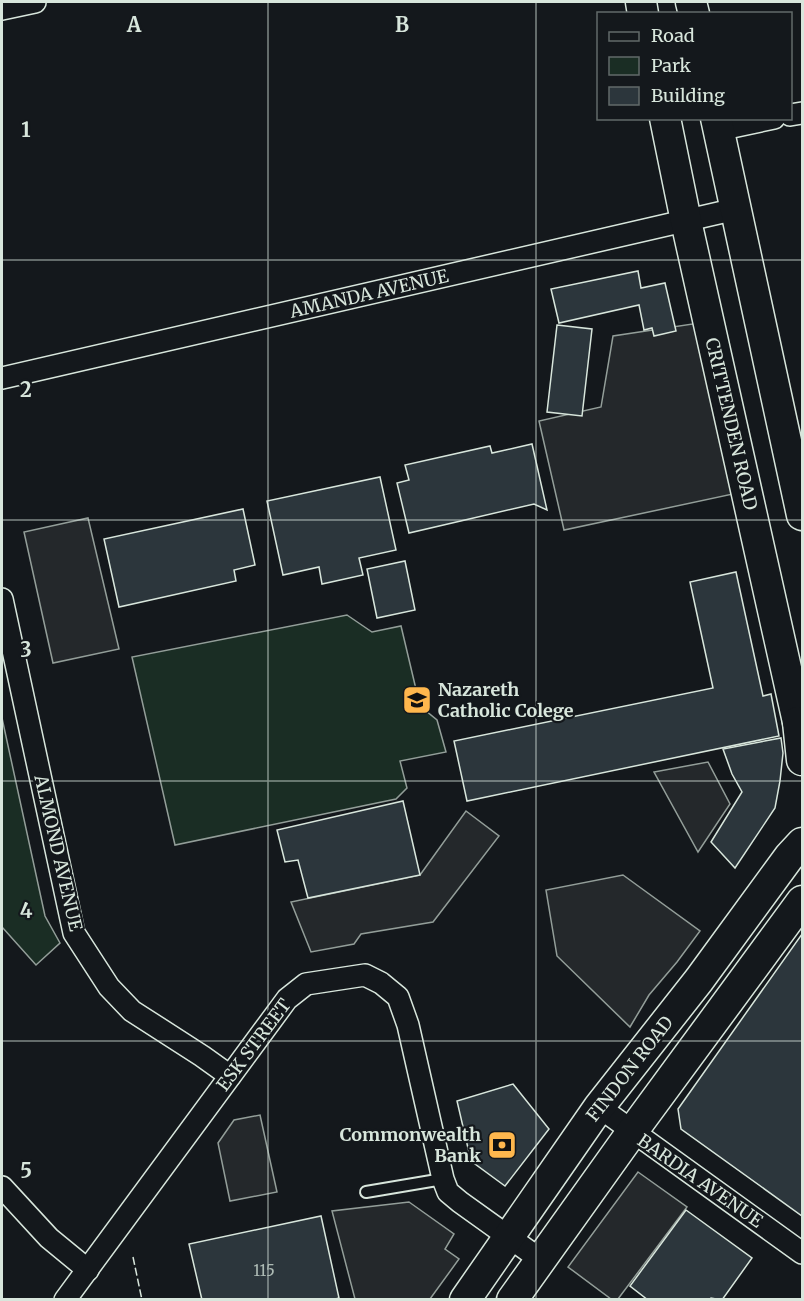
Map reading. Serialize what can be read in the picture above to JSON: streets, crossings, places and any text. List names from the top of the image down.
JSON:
{
  "streets": {
    "main road": ["CRITTENDEN ROAD", "FINDON ROAD"],
    "street": [
      "AMANDA AVENUE",
      "ALMOND AVENUE",
      "ESK STREET",
      "BARDIA AVENUE"
    ]
  },
  "crossings": [
    ["AMANDA AVENUE", "CRITTENDEN ROAD"],
    ["ALMOND AVENUE", "ESK STREET"],
    ["ESK STREET", "FINDON ROAD"],
    ["FINDON ROAD", "BARDIA AVENUE"]
  ],
  "places": {
    "school or university": ["Nazareth Catholic Colege"],
    "bank": ["Commonwealth Bank"]
  },
  "house_numbers": ["115"],
  "legend": ["Road", "Park", "Building"],
  "grid": {
    "columns": ["A", "B"],
    "rows": [
      "1",
      "2",
      "3",
      "4",
      "5"
    ]
  }
}
